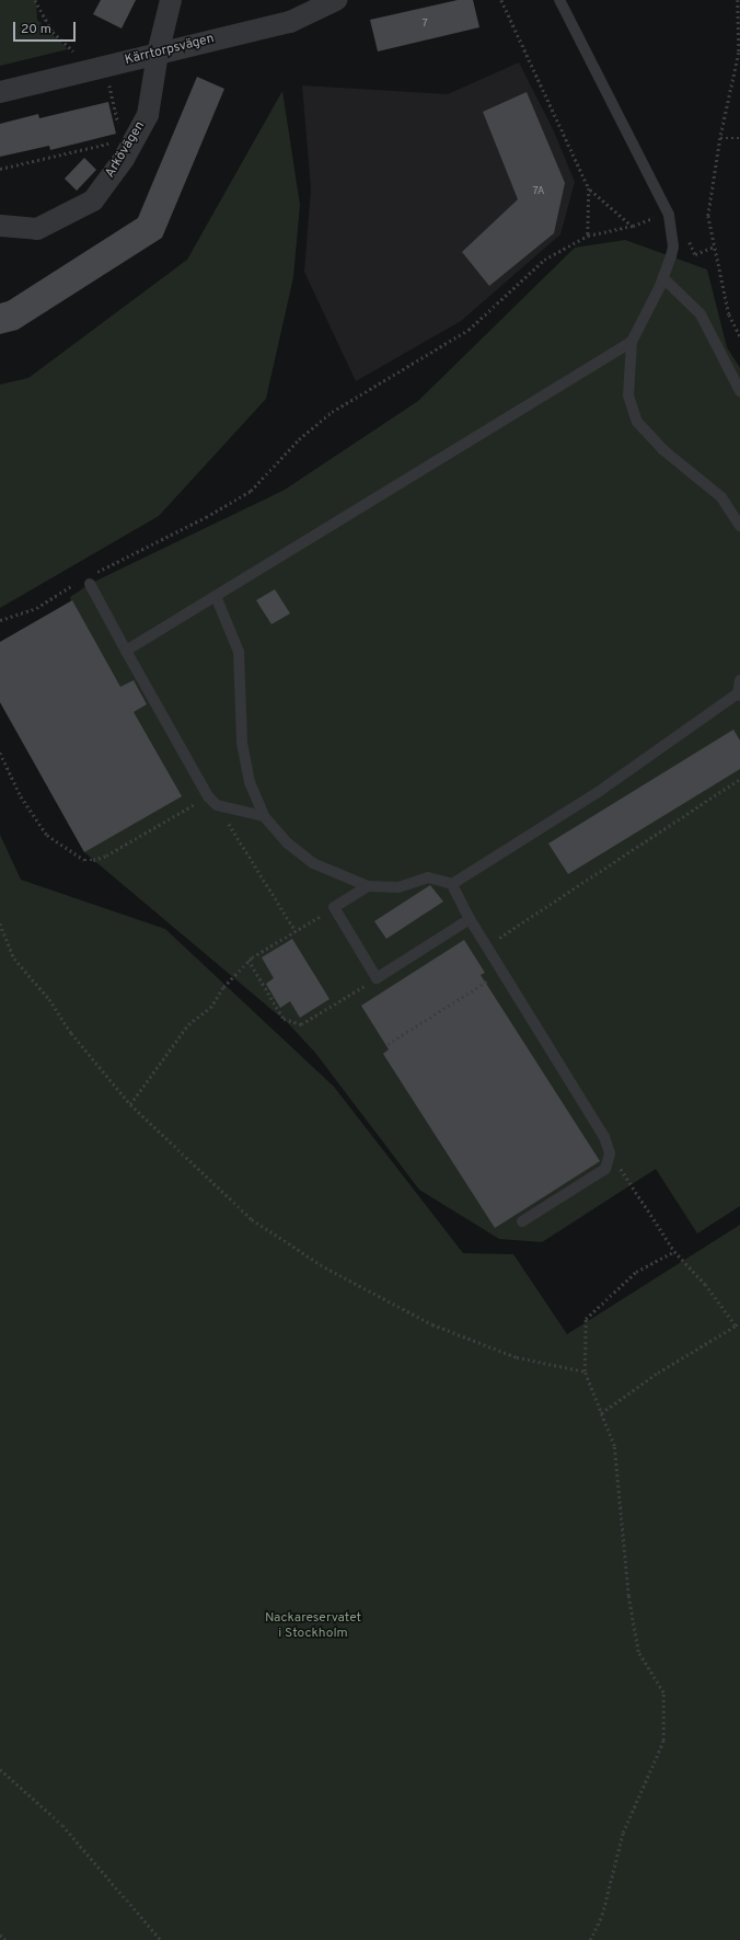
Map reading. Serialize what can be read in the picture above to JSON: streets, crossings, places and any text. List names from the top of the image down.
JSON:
{
  "streets": {
    "street": ["Kärrtorpsvägen", "Arkövägen"]
  },
  "crossings": [
    ["Kärrtorpsvägen", "Arkövägen"]
  ],
  "parks": ["Nackareservatet i Stockholm"],
  "house_numbers": ["7", "7A"],
  "scale_bar": "20 m"
}
